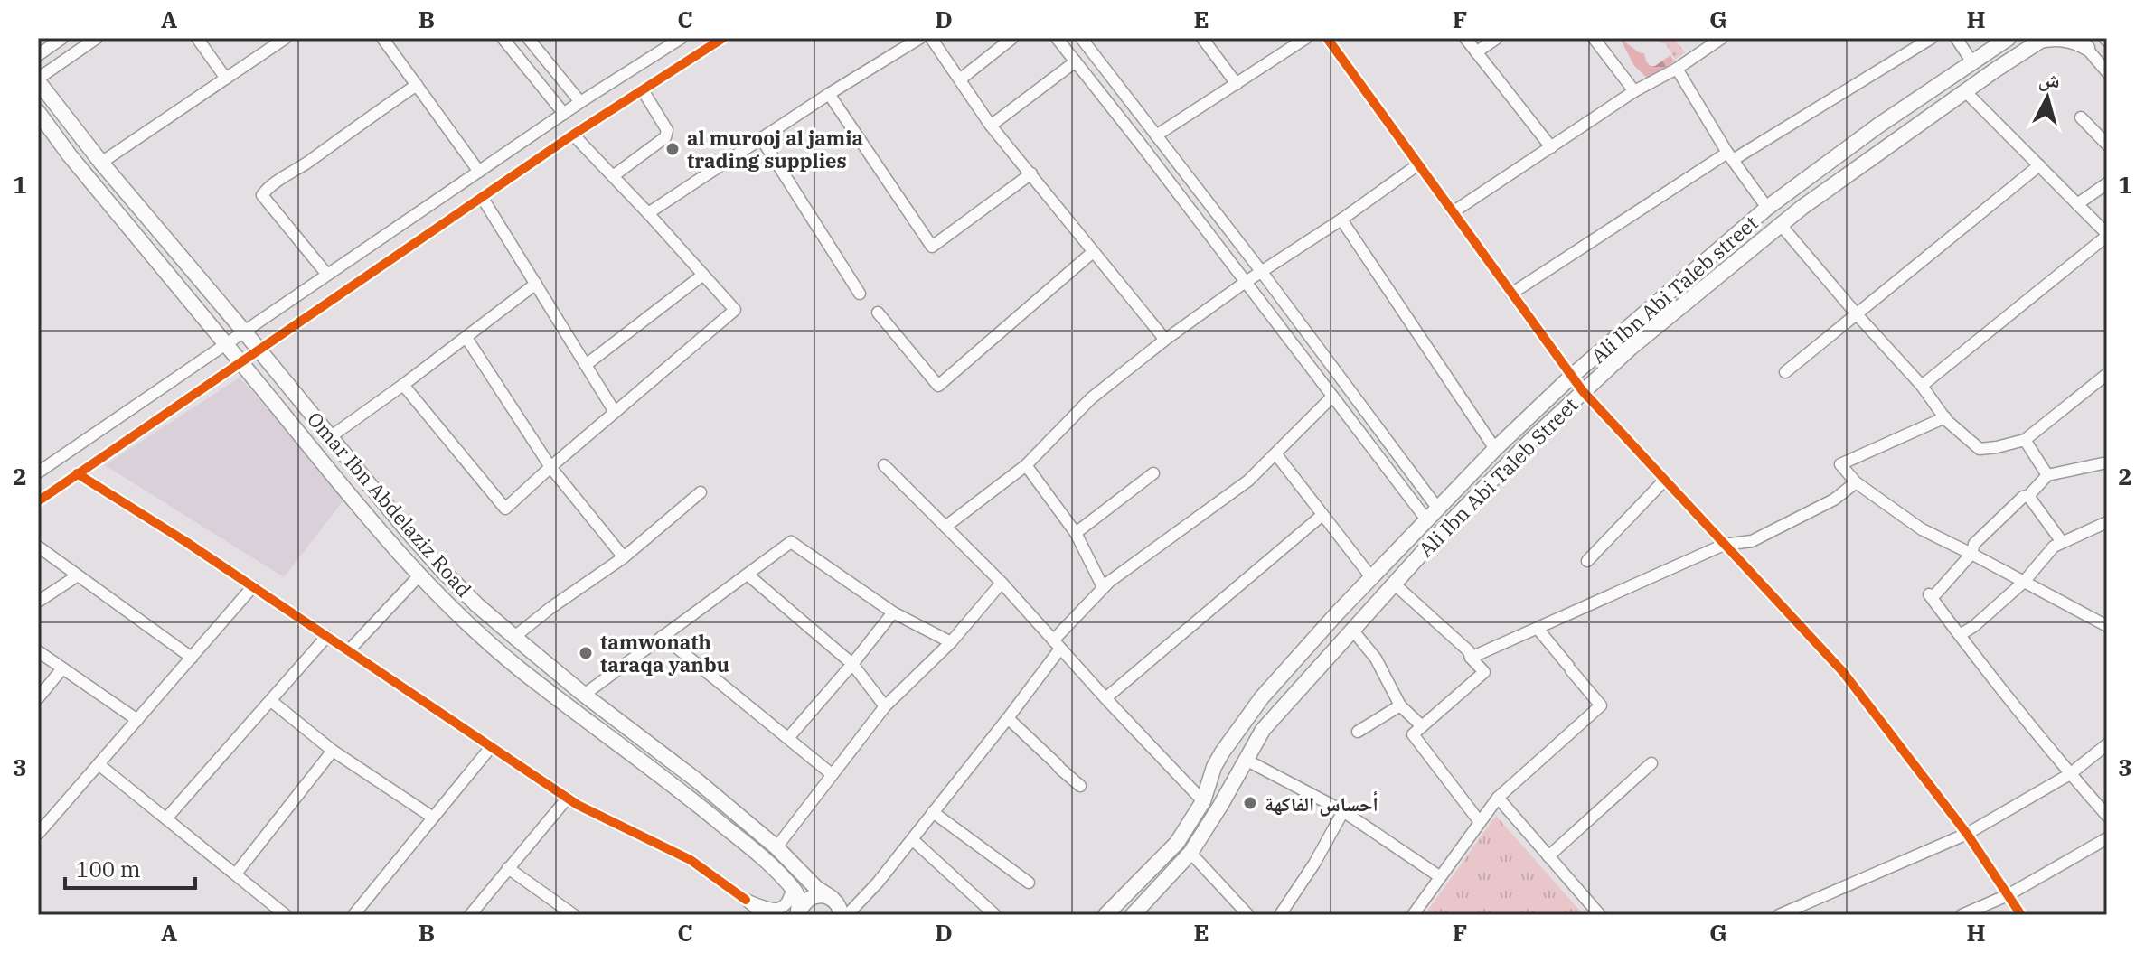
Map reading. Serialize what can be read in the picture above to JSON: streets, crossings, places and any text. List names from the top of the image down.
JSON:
{
  "streets": {
    "main road": ["Ali Ibn Abi Taleb street", "Ali Ibn Abi Taleb Street", "Omar Ibn Abdelaziz Road"]
  },
  "places": ["al murooj al jamia trading supplies", "tamwonath taraqa yanbu", "أحساس الفاكهة"],
  "scale_bar": "100 m",
  "north": "top",
  "grid": {
    "columns": [
      "A",
      "B",
      "C",
      "D",
      "E",
      "F",
      "G",
      "H"
    ],
    "rows": ["1", "2", "3"]
  }
}
